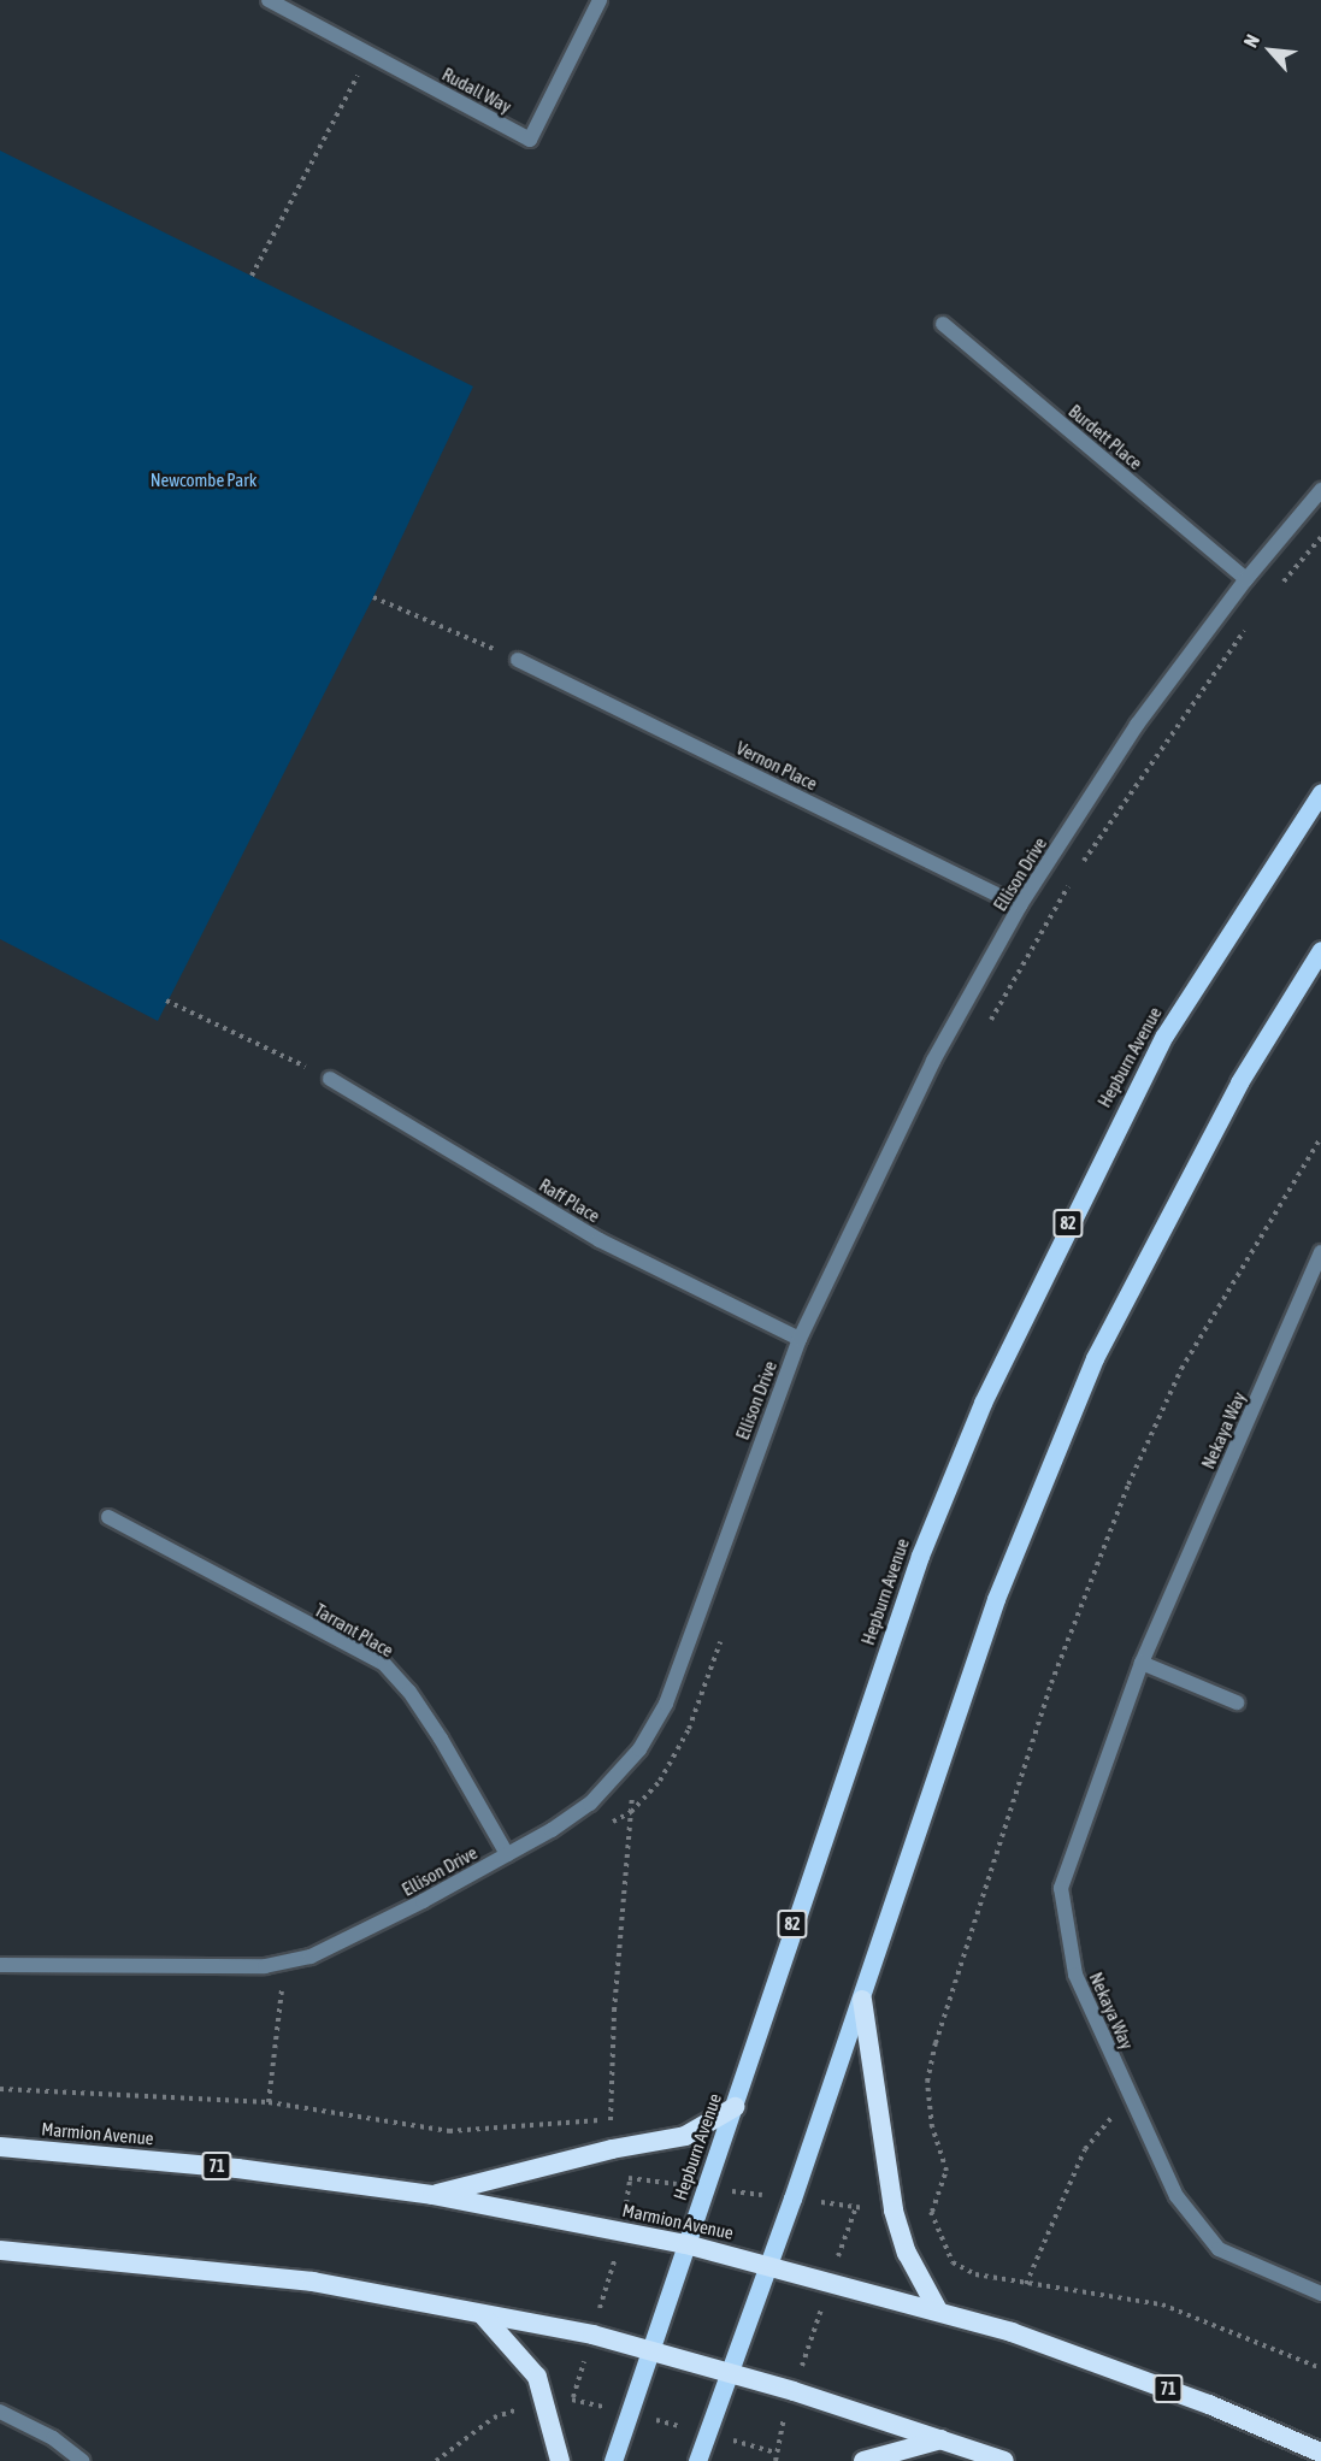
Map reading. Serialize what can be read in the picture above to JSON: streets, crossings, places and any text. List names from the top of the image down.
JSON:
{
  "streets": {
    "highway": ["Marmion Avenue", "71"],
    "main road": ["Hepburn Avenue", "82"],
    "street": [
      "Rudall Way",
      "Burdett Place",
      "Vernon Place",
      "Ellison Drive",
      "Raff Place",
      "Nekaya Way",
      "Tarrant Place"
    ]
  },
  "crossings": [
    ["Burdett Place", "Ellison Drive"],
    ["Vernon Place", "Ellison Drive"],
    ["Ellison Drive", "Raff Place"],
    ["Ellison Drive", "Tarrant Place"],
    ["Hepburn Avenue", "Marmion Avenue"]
  ],
  "parks": ["Newcombe Park"],
  "north": "top left"
}
